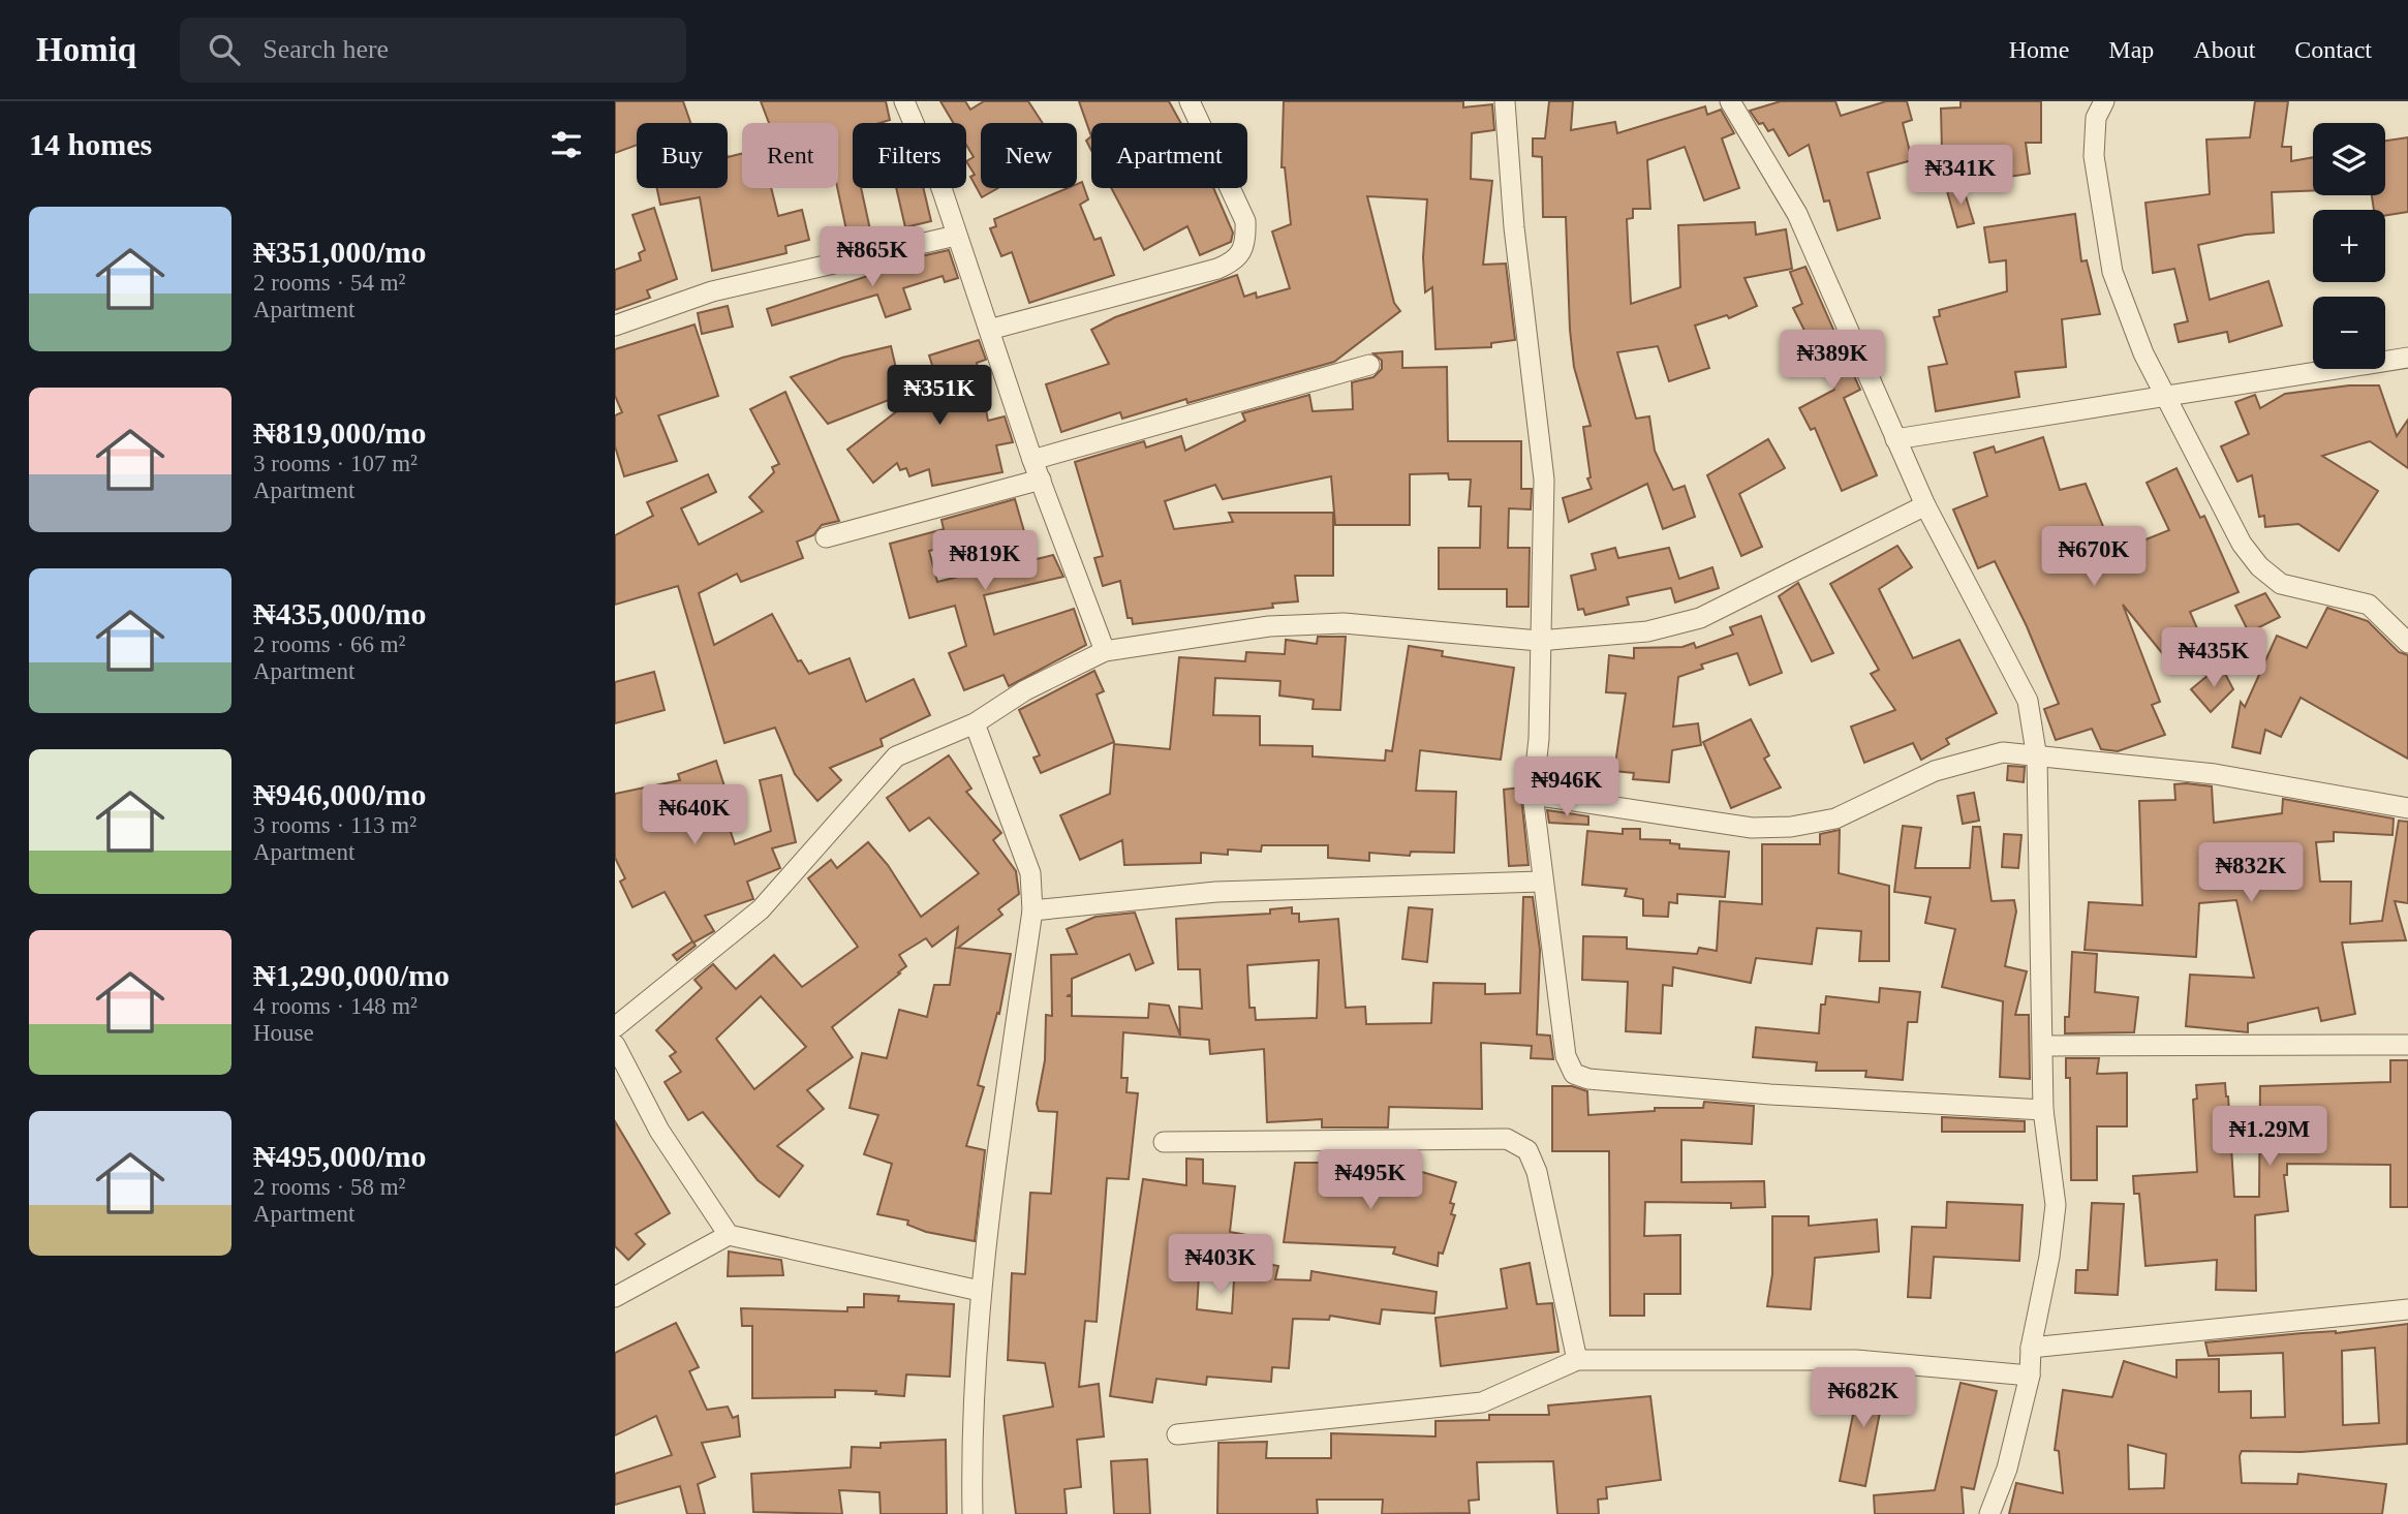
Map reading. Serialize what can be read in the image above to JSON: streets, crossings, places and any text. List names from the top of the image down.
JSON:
{
  "page": {
    "header": "Homiq",
    "search": "Search here",
    "nav": [
      "Home",
      "Map",
      "About",
      "Contact"
    ],
    "heading": "14 homes",
    "map_buttons": ["+", "−"],
    "chip": [
      "Buy",
      "Rent",
      "Filters",
      "New",
      "Apartment"
    ],
    "price": [
      "₦341K",
      "₦865K",
      "₦389K",
      "₦351K",
      "₦670K",
      "₦819K",
      "₦435K",
      "₦946K",
      "₦640K",
      "₦832K",
      "₦1.29M",
      "₦495K",
      "₦403K",
      "₦682K"
    ],
    "list": [
      {
        "name": "₦351,000/mo",
        "note": "2 rooms · 54 m² · Apartment"
      },
      {
        "name": "₦819,000/mo",
        "note": "3 rooms · 107 m² · Apartment"
      },
      {
        "name": "₦435,000/mo",
        "note": "2 rooms · 66 m² · Apartment"
      },
      {
        "name": "₦946,000/mo",
        "note": "3 rooms · 113 m² · Apartment"
      },
      {
        "name": "₦1,290,000/mo",
        "note": "4 rooms · 148 m² · House"
      },
      {
        "name": "₦495,000/mo",
        "note": "2 rooms · 58 m² · Apartment"
      }
    ]
  }
}
